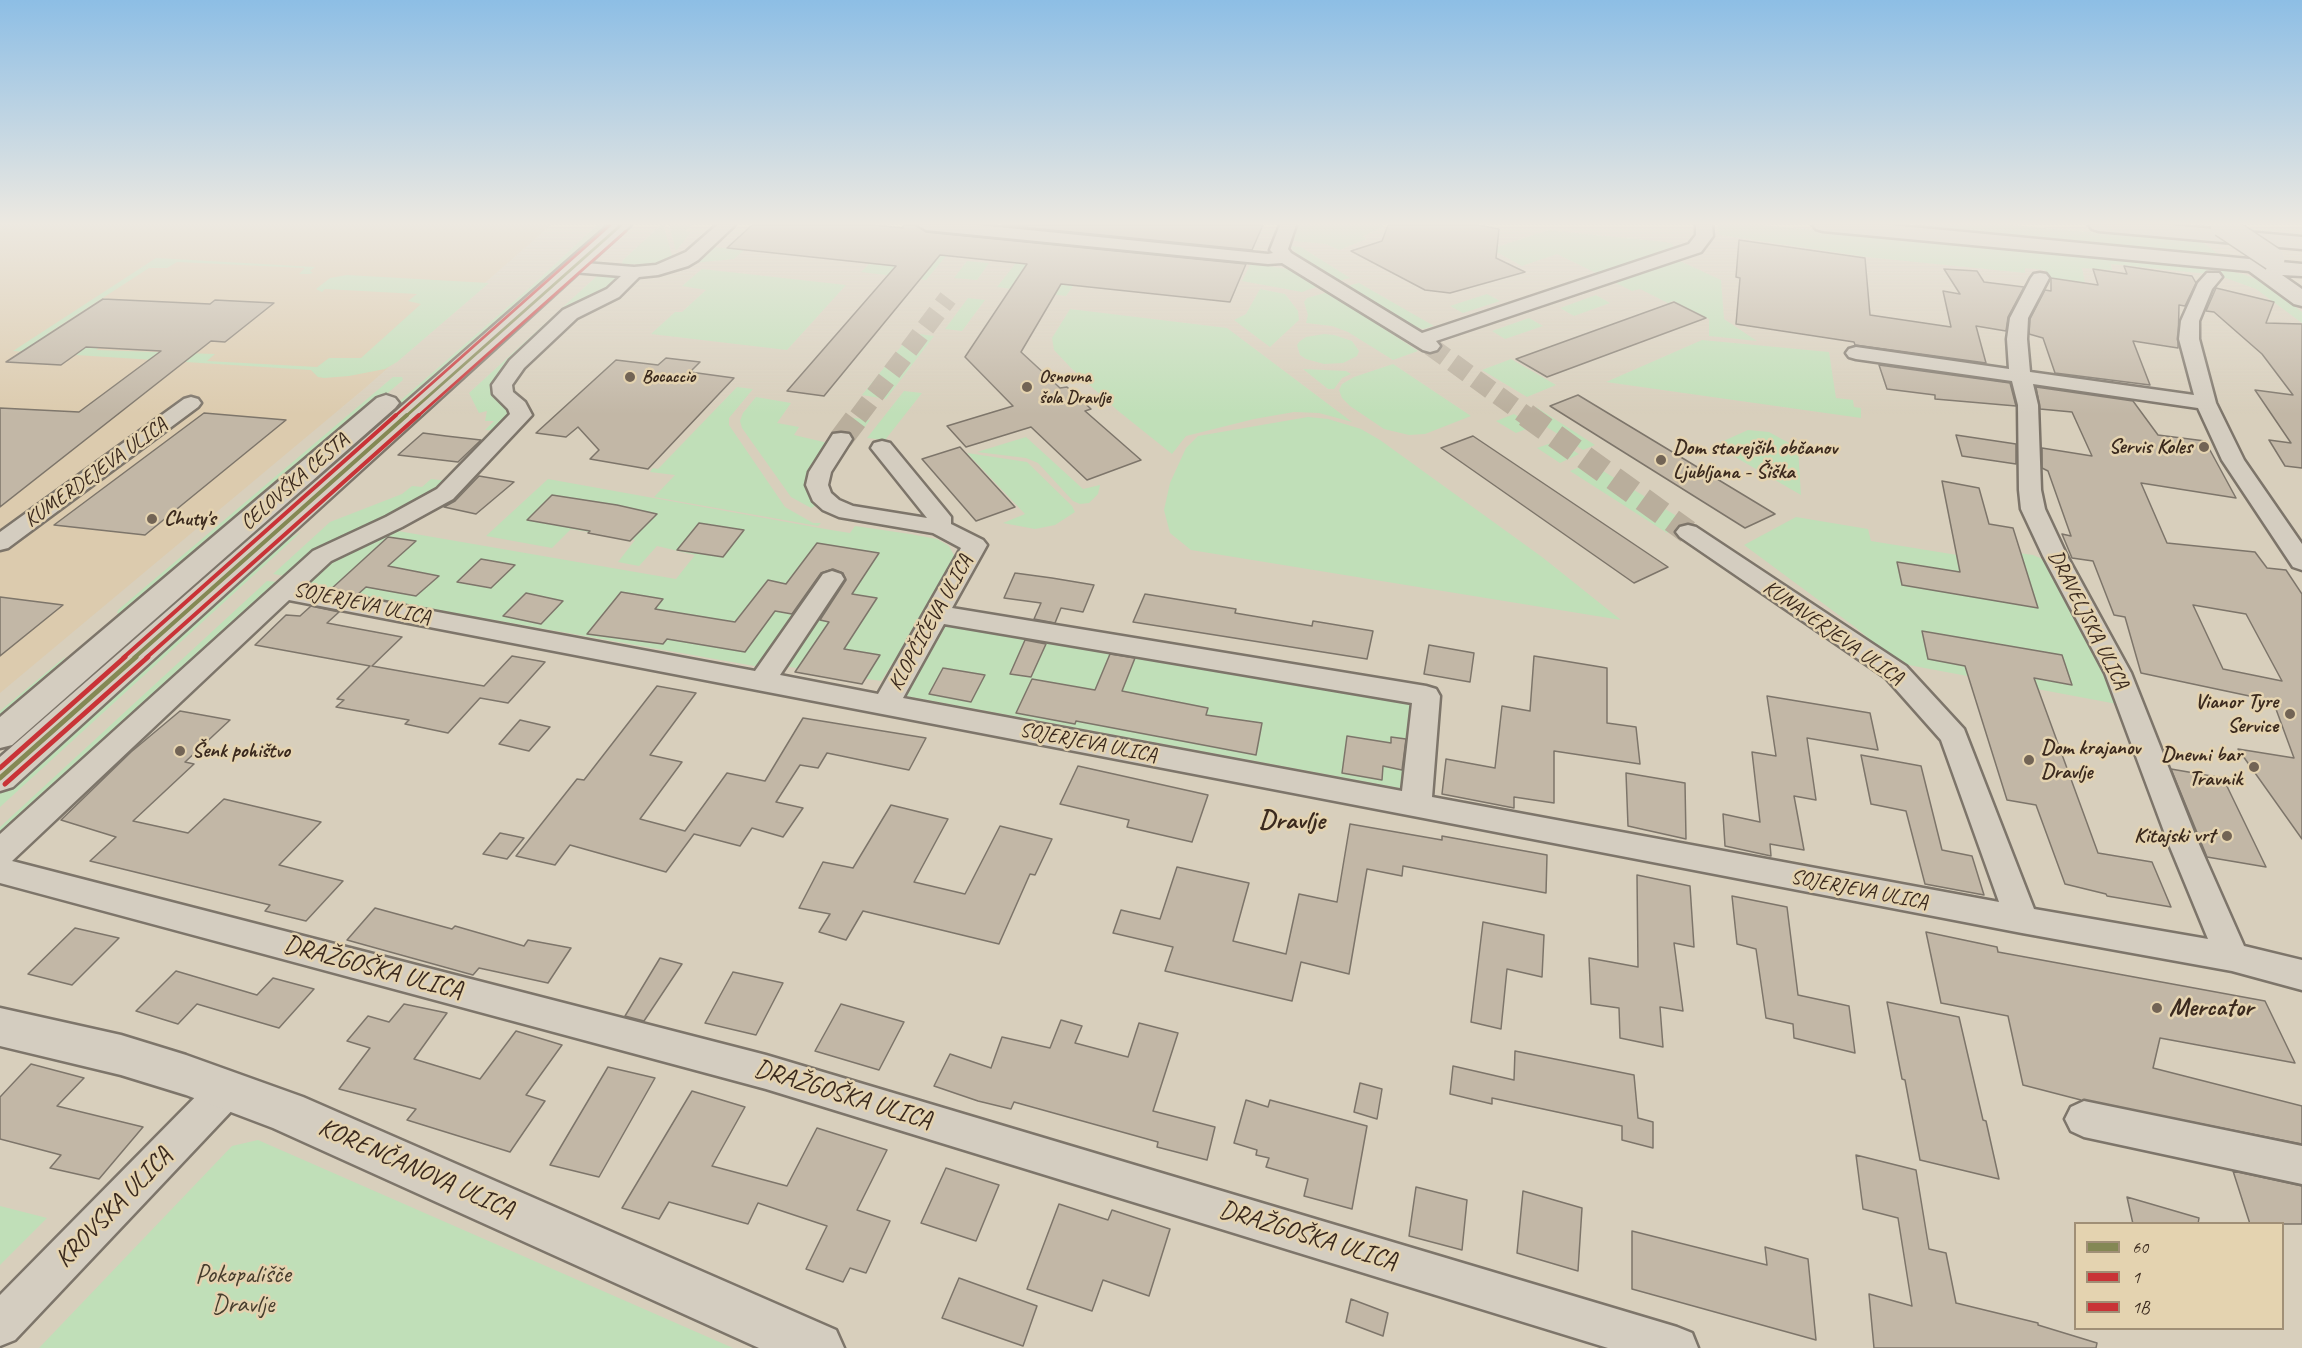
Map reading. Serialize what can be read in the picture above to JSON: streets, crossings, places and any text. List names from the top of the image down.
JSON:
{
  "streets": {
    "main road": ["CELOVŠKA CESTA", "KORENČANOVA ULICA"],
    "street": [
      "KUMERDEJEVA ULICA",
      "SOJERJEVA ULICA",
      "DRAVELJSKA ULICA",
      "KLOPČIČEVA ULICA",
      "KUNAVERJEVA ULICA",
      "DRAŽGOŠKA ULICA",
      "KROVSKA ULICA"
    ]
  },
  "crossings": [
    ["SOJERJEVA ULICA", "DRAVELJSKA ULICA"],
    ["SOJERJEVA ULICA", "KLOPČIČEVA ULICA"],
    ["SOJERJEVA ULICA", "KUNAVERJEVA ULICA"],
    ["KORENČANOVA ULICA", "KROVSKA ULICA"]
  ],
  "districts": ["Dravlje"],
  "parks": ["Pokopališče Dravlje"],
  "places": [
    "Bocaccio",
    "Osnovna šola Dravlje",
    "Servis Koles",
    "Dom starejših občanov Ljubljana - Šiška",
    "Chuty's",
    "Vianor Tyre Service",
    "Šenk pohištvo",
    "Dom krajanov Dravlje",
    "Dnevni bar Travnik",
    "Kitajski vrt",
    "Mercator"
  ],
  "lines": ["transit line 60", "transit line 1", "transit line 1B"],
  "legend": ["60", "1", "1B"]
}
